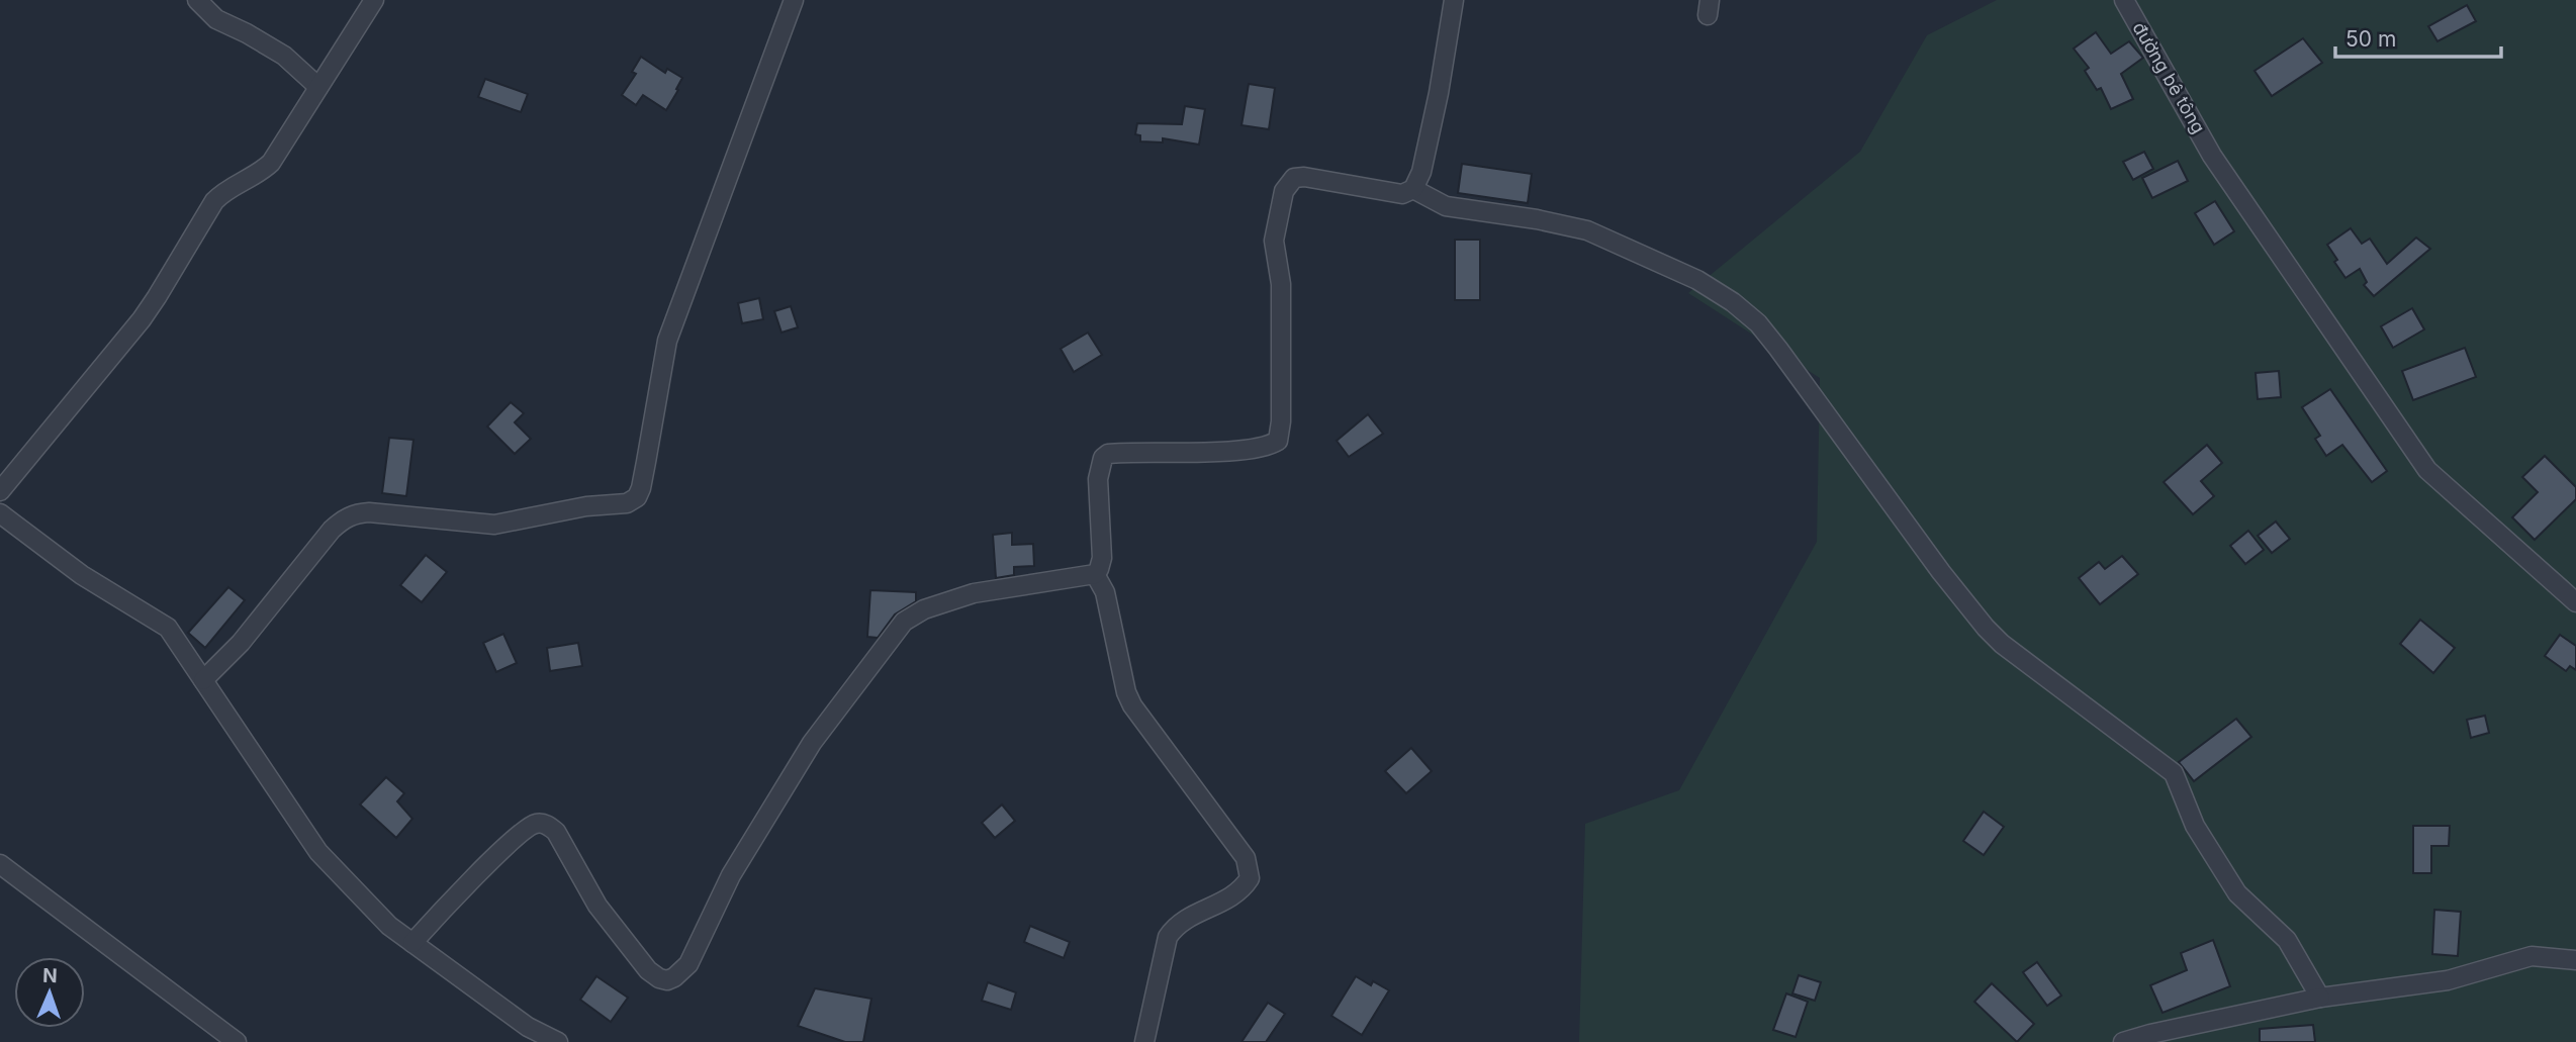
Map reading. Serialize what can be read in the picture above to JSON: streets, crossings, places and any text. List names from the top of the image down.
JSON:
{
  "streets": {
    "street": ["đường bê tông"]
  },
  "scale_bar": "50 m",
  "north": "top"
}
